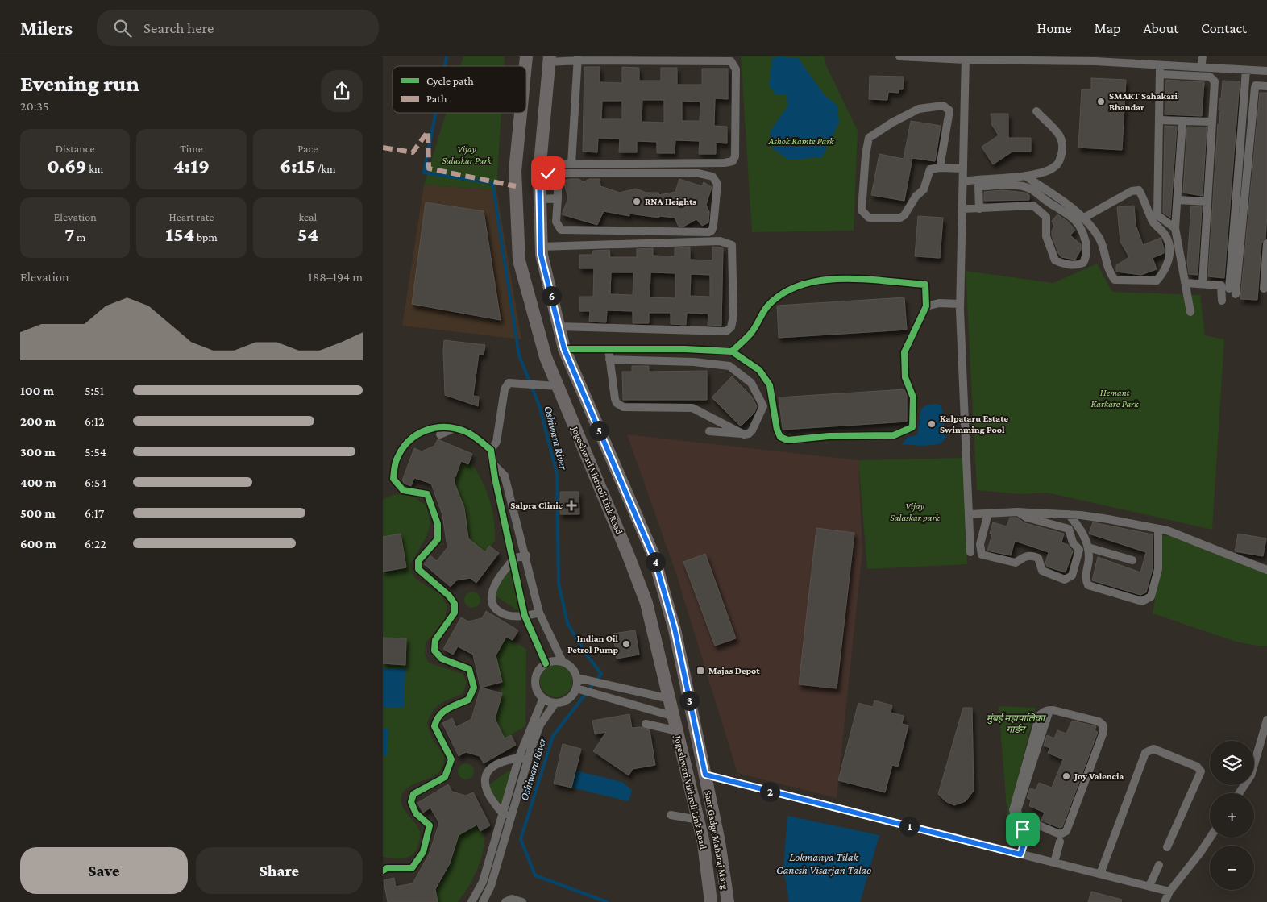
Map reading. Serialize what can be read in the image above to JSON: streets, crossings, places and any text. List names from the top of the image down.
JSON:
{
  "streets": {
    "main road": ["Jogeshwari Vikhroli Link Road", "Sant Gadge Maharaj Marg"]
  },
  "water": ["Oshiwara River", "Lokmanya Tilak Ganesh Visarjan Talao"],
  "parks": [
    "Ashok Kamte Park",
    "Vijay Salaskar Park",
    "Hemant Karkare Park",
    "Vijay Salaskar park",
    "मुंबई महापालिका गार्डन"
  ],
  "places": {
    "other": [
      "SMART Sahakari Bhandar",
      "RNA Heights",
      "Kalpataru Estate Swimming Pool",
      "Indian Oil Petrol Pump",
      "Joy Valencia"
    ],
    "health": ["Salpra Clinic"],
    "transit": ["Majas Depot"]
  },
  "legend": ["Cycle path", "Path"],
  "page": {
    "header": "Milers",
    "search": "Search here",
    "nav": [
      "Home",
      "Map",
      "About",
      "Contact"
    ],
    "heading": ["Evening run", "20:35"],
    "stats": [
      ["Distance", "0.69 km"],
      ["Time", "4:19"],
      ["Pace", "6:15 /km"],
      ["Elevation", "7 m"],
      ["Heart rate", "154 bpm"],
      ["kcal", "54"]
    ],
    "chart": ["Elevation", "188–194 m"],
    "pins": [
      "6",
      "5",
      "4",
      "3",
      "2",
      "1"
    ],
    "list": [
      {
        "name": "100 m",
        "note": "5:51"
      },
      {
        "name": "200 m",
        "note": "6:12"
      },
      {
        "name": "300 m",
        "note": "5:54"
      },
      {
        "name": "400 m",
        "note": "6:54"
      },
      {
        "name": "500 m",
        "note": "6:17"
      },
      {
        "name": "600 m",
        "note": "6:22"
      }
    ],
    "map_buttons": ["+", "−"],
    "buttons": ["Save", "Share"]
  }
}
